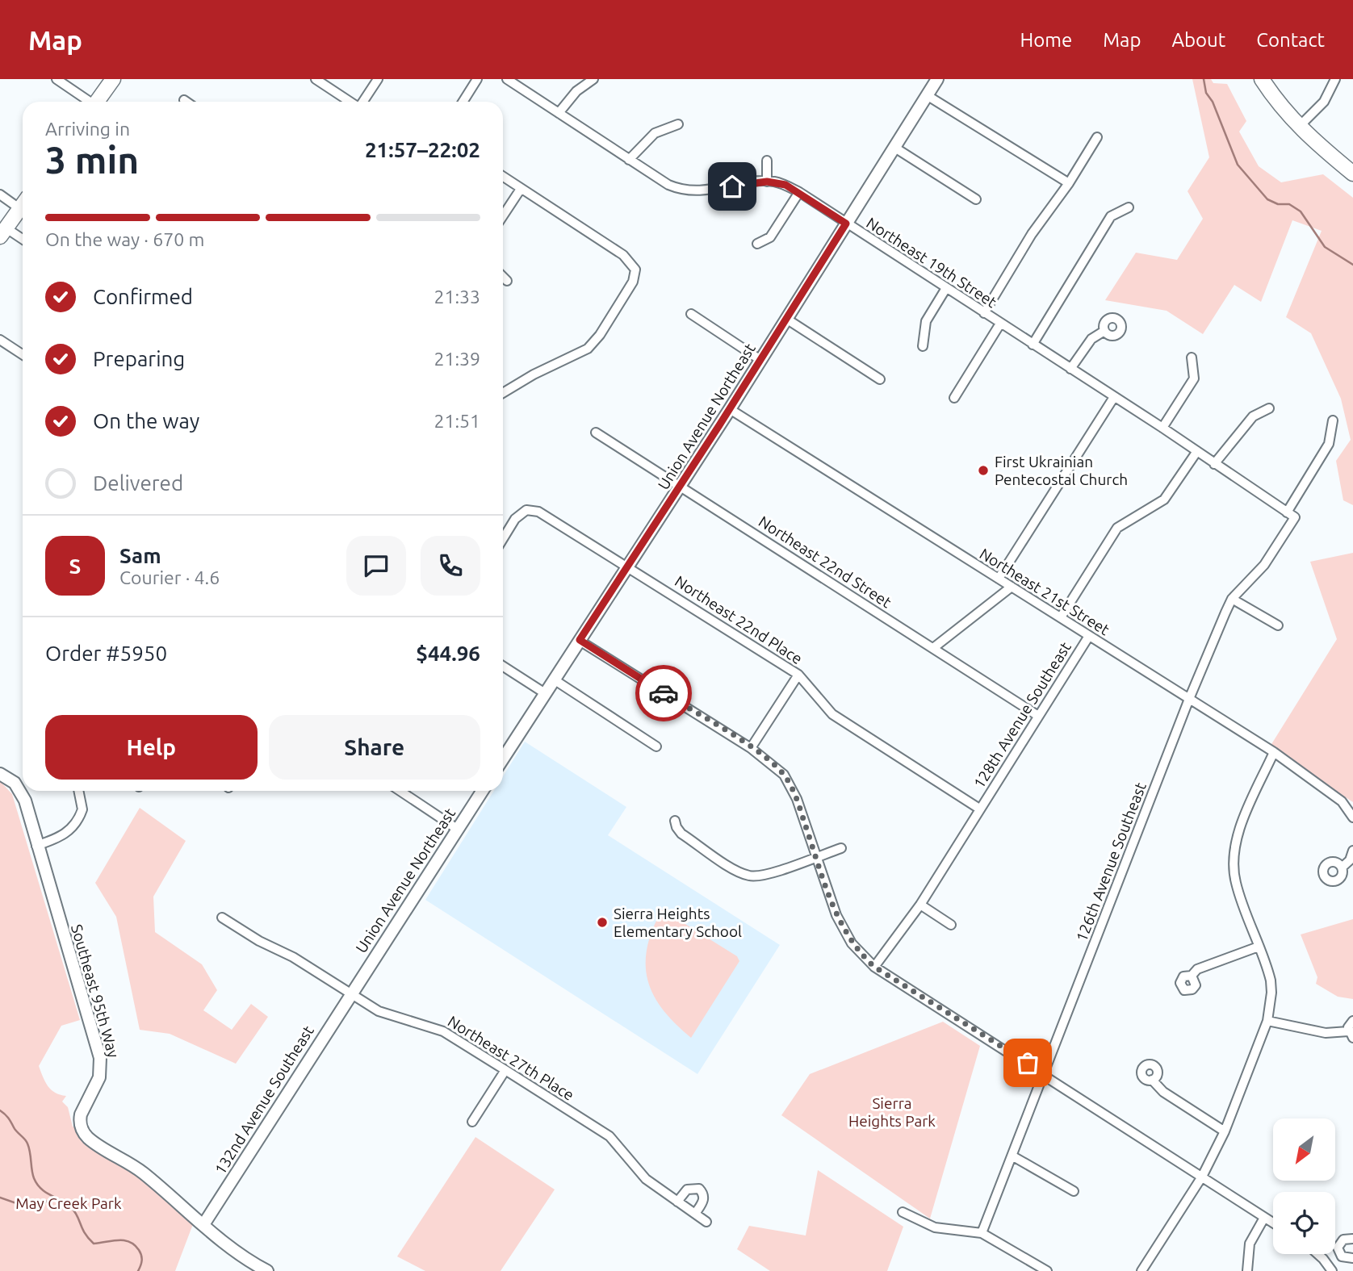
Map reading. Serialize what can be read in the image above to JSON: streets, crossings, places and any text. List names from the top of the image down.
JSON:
{
  "streets": {
    "street": [
      "Northeast 19th Street",
      "Union Avenue Northeast",
      "Northeast 22nd Street",
      "Northeast 21st Street",
      "Northeast 22nd Place",
      "128th Avenue Southeast",
      "126th Avenue Southeast",
      "Southeast 95th Way",
      "Northeast 27th Place",
      "132nd Avenue Southeast"
    ]
  },
  "crossings": [
    ["Northeast 19th Street", "Union Avenue Northeast"],
    ["Northeast 19th Street", "126th Avenue Southeast"],
    ["Union Avenue Northeast", "Northeast 22nd Street"],
    ["Union Avenue Northeast", "Northeast 21st Street"],
    ["Union Avenue Northeast", "Northeast 22nd Place"],
    ["Union Avenue Northeast", "Northeast 27th Place"],
    ["Union Avenue Northeast", "132nd Avenue Southeast"],
    ["Northeast 22nd Street", "128th Avenue Southeast"],
    ["Northeast 21st Street", "128th Avenue Southeast"],
    ["Northeast 21st Street", "126th Avenue Southeast"],
    ["Northeast 22nd Place", "128th Avenue Southeast"],
    ["Southeast 95th Way", "132nd Avenue Southeast"],
    ["Northeast 27th Place", "132nd Avenue Southeast"]
  ],
  "parks": ["Sierra Heights Park", "May Creek Park"],
  "places": ["First Ukrainian Pentecostal Church", "Sierra Heights Elementary School"],
  "north": "bottom left",
  "page": {
    "header": "Map",
    "nav": [
      "Home",
      "Map",
      "About",
      "Contact"
    ],
    "heading": ["3 min", "Arriving in", "21:57–22:02"],
    "panel": [
      "Sam",
      "Courier · 4.6",
      "Order #5950",
      "$44.96"
    ],
    "bar": "On the way · 670 m",
    "list": [
      ["Confirmed", "21:33"],
      ["Preparing", "21:39"],
      ["On the way", "21:51"],
      "Delivered"
    ],
    "round": "S",
    "buttons": ["Help", "Share"]
  }
}
